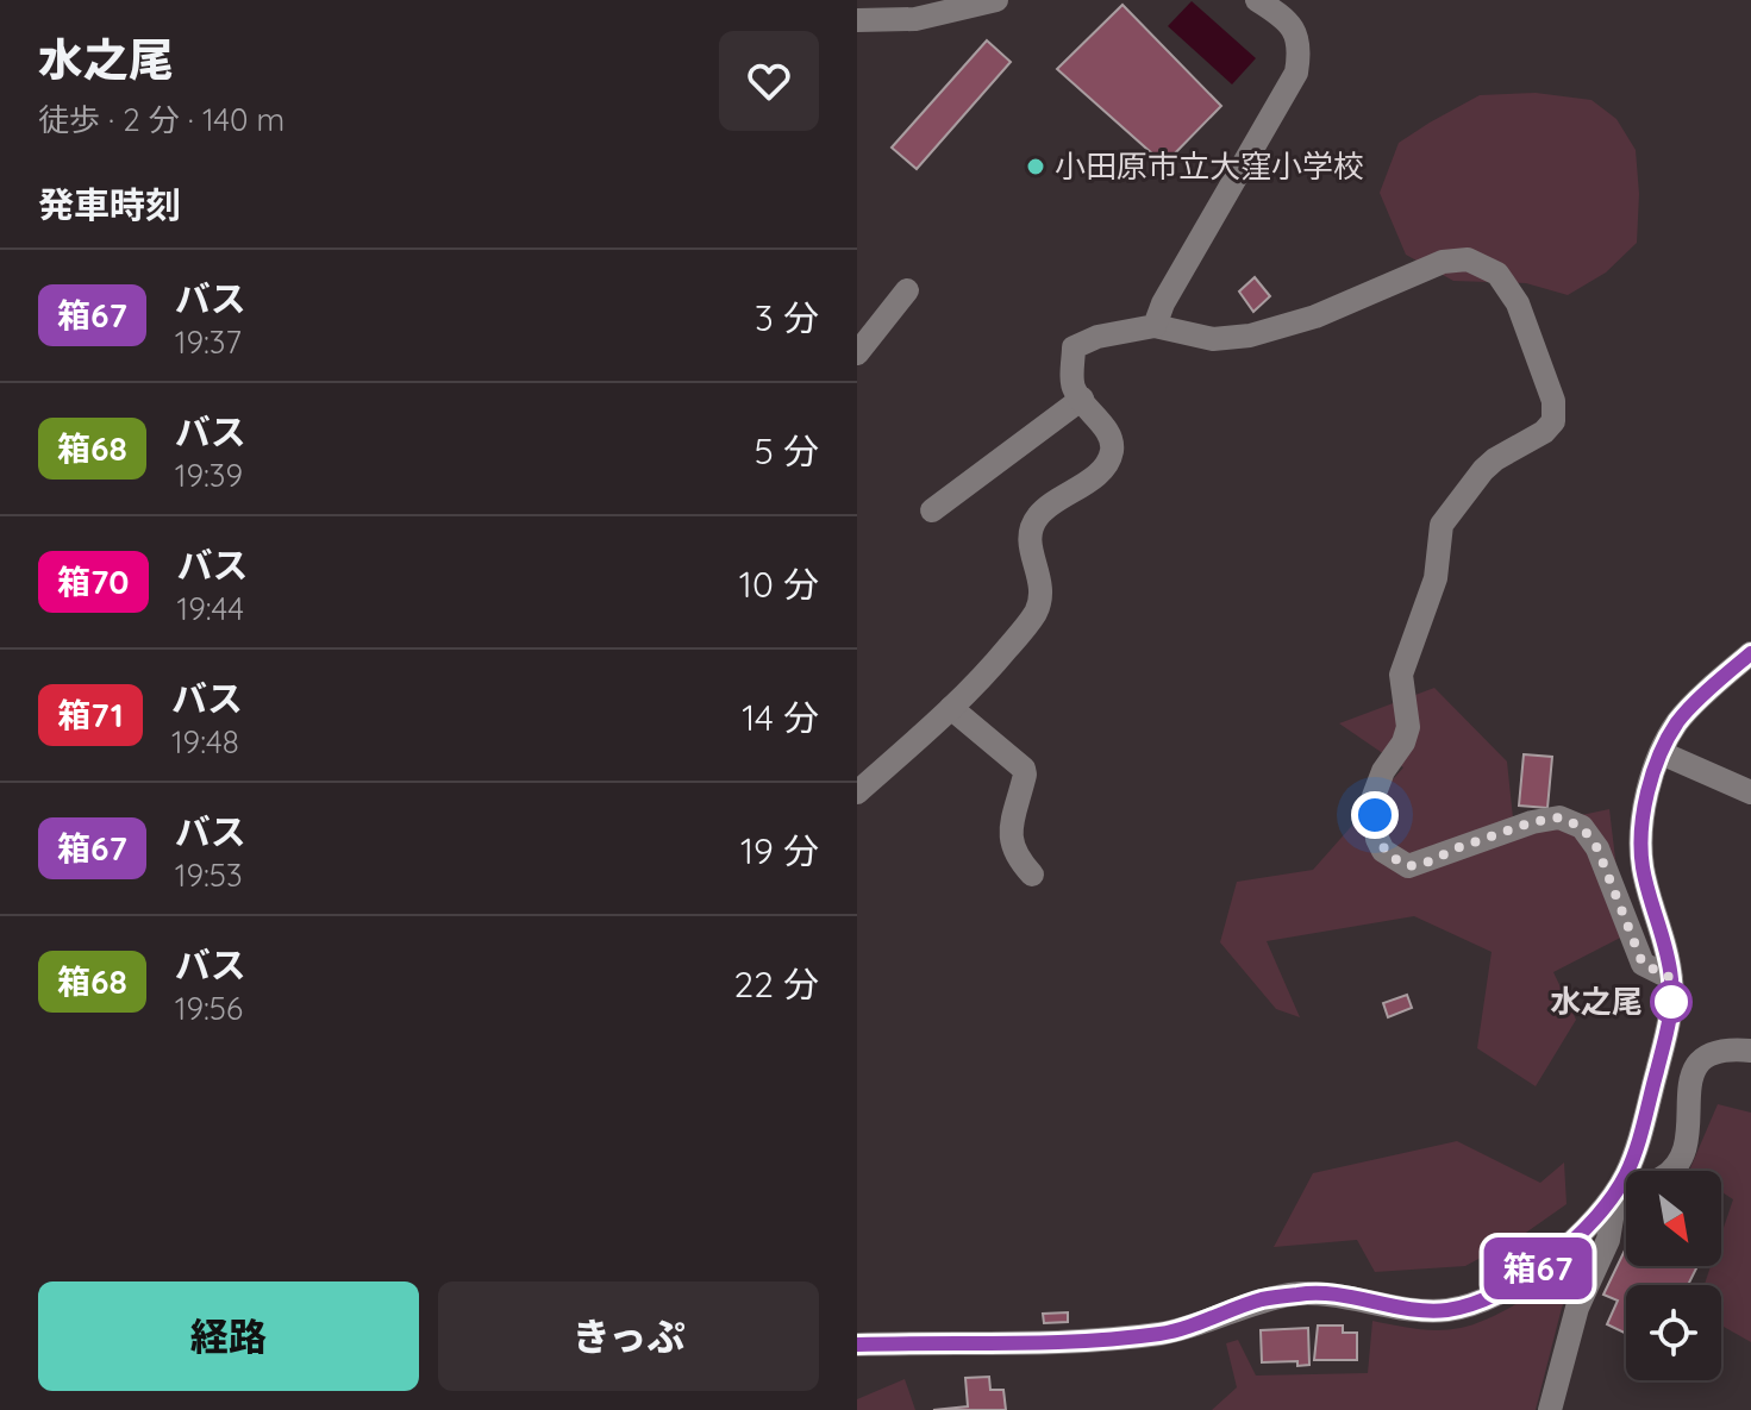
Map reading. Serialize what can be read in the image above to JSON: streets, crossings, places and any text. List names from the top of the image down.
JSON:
{
  "places": ["小田原市立大窪小学校", "水之尾"],
  "lines": ["bus line 箱67"],
  "north": "bottom right",
  "page": {
    "heading": [
      ["水之尾", "徒歩 · 2 分 · 140 m"],
      "発車時刻"
    ],
    "on_map": "箱67",
    "list": [
      {
        "mark": "箱67",
        "name": "バス",
        "note": "19:37",
        "value": "3 分"
      },
      {
        "mark": "箱68",
        "name": "バス",
        "note": "19:39",
        "value": "5 分"
      },
      {
        "mark": "箱70",
        "name": "バス",
        "note": "19:44",
        "value": "10 分"
      },
      {
        "mark": "箱71",
        "name": "バス",
        "note": "19:48",
        "value": "14 分"
      },
      {
        "mark": "箱67",
        "name": "バス",
        "note": "19:53",
        "value": "19 分"
      },
      {
        "mark": "箱68",
        "name": "バス",
        "note": "19:56",
        "value": "22 分"
      }
    ],
    "buttons": ["経路", "きっぷ"]
  }
}
